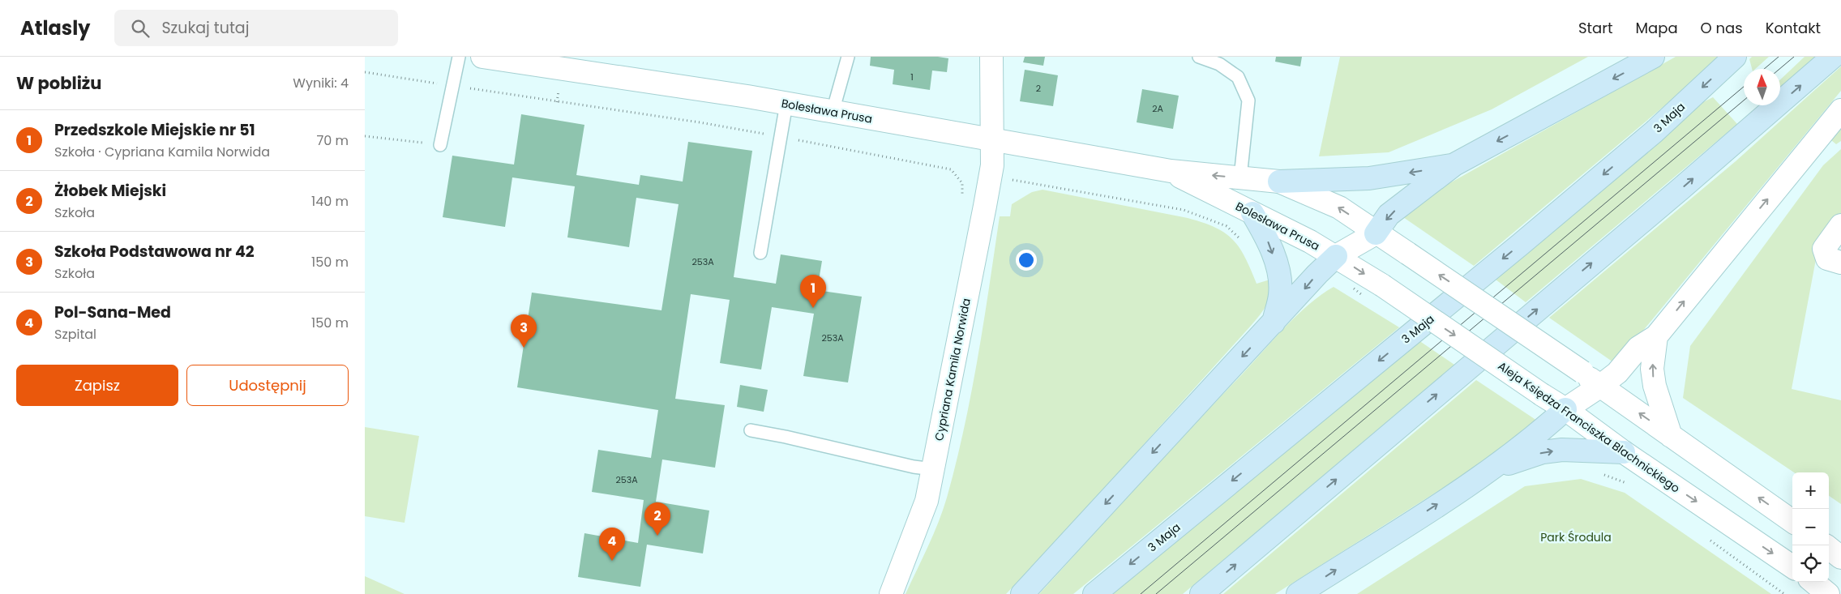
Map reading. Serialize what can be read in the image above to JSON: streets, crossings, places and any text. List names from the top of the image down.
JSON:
{
  "streets": {
    "main road": ["3 Maja"],
    "street": ["Bolesława Prusa", "Cypriana Kamila Norwida", "Aleja Księdza Franciszka Blachnickiego"]
  },
  "crossings": [
    ["Bolesława Prusa", "Cypriana Kamila Norwida"],
    ["Bolesława Prusa", "Aleja Księdza Franciszka Blachnickiego"]
  ],
  "parks": ["Park Środula"],
  "house_numbers": [
    "1",
    "2",
    "2A",
    "253A",
    "253A",
    "253A"
  ],
  "north": "top",
  "page": {
    "header": "Atlasly",
    "search": "Szukaj tutaj",
    "nav": [
      "Start",
      "Mapa",
      "O nas",
      "Kontakt"
    ],
    "heading": ["W pobliżu", "Wyniki: 4"],
    "list": [
      {
        "mark": "1",
        "name": "Przedszkole Miejskie nr 51",
        "note": "Szkoła · Cypriana Kamila Norwida",
        "value": "70 m"
      },
      {
        "mark": "2",
        "name": "Żłobek Miejski",
        "note": "Szkoła",
        "value": "140 m"
      },
      {
        "mark": "3",
        "name": "Szkoła Podstawowa nr 42",
        "note": "Szkoła",
        "value": "150 m"
      },
      {
        "mark": "4",
        "name": "Pol-Sana-Med",
        "note": "Szpital",
        "value": "150 m"
      }
    ],
    "pins": [
      "1",
      "3",
      "2",
      "4"
    ],
    "buttons": ["Zapisz", "Udostępnij"],
    "map_buttons": ["+", "−"]
  }
}
